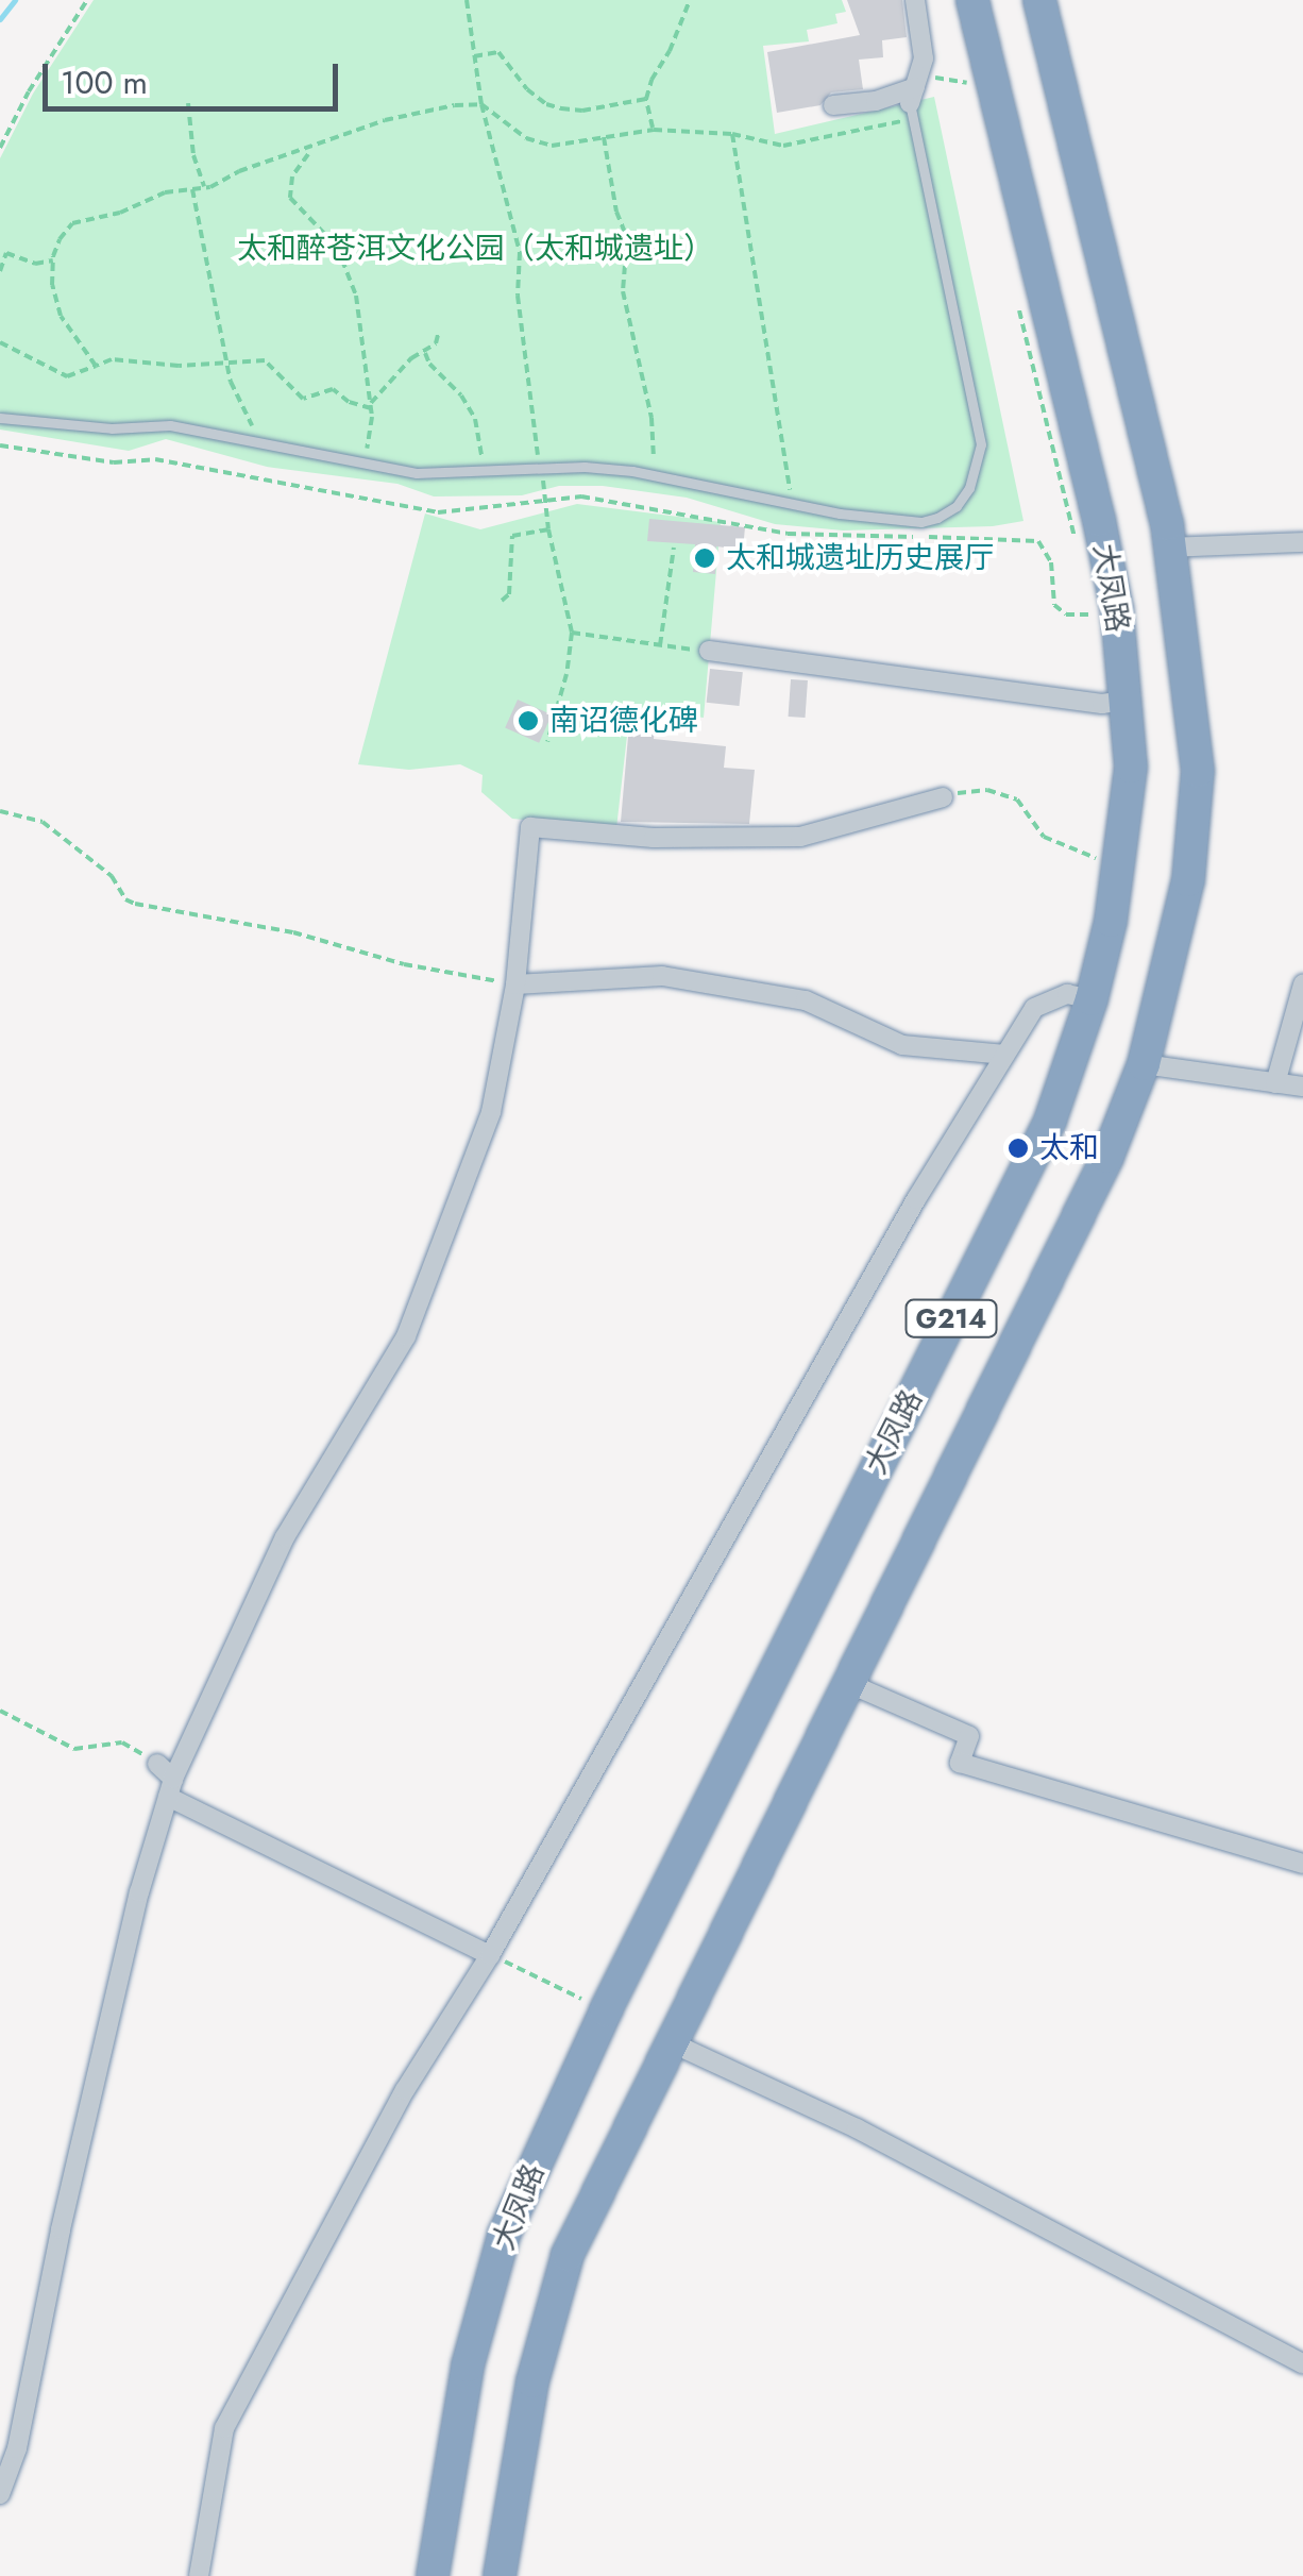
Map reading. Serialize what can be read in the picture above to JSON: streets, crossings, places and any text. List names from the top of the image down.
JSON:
{
  "streets": {
    "highway": ["大凤路", "G214"]
  },
  "parks": ["太和醉苍洱文化公园（太和城遗址）"],
  "places": ["太和城遗址历史展厅", "南诏德化碑", "太和"],
  "scale_bar": "100 m"
}
